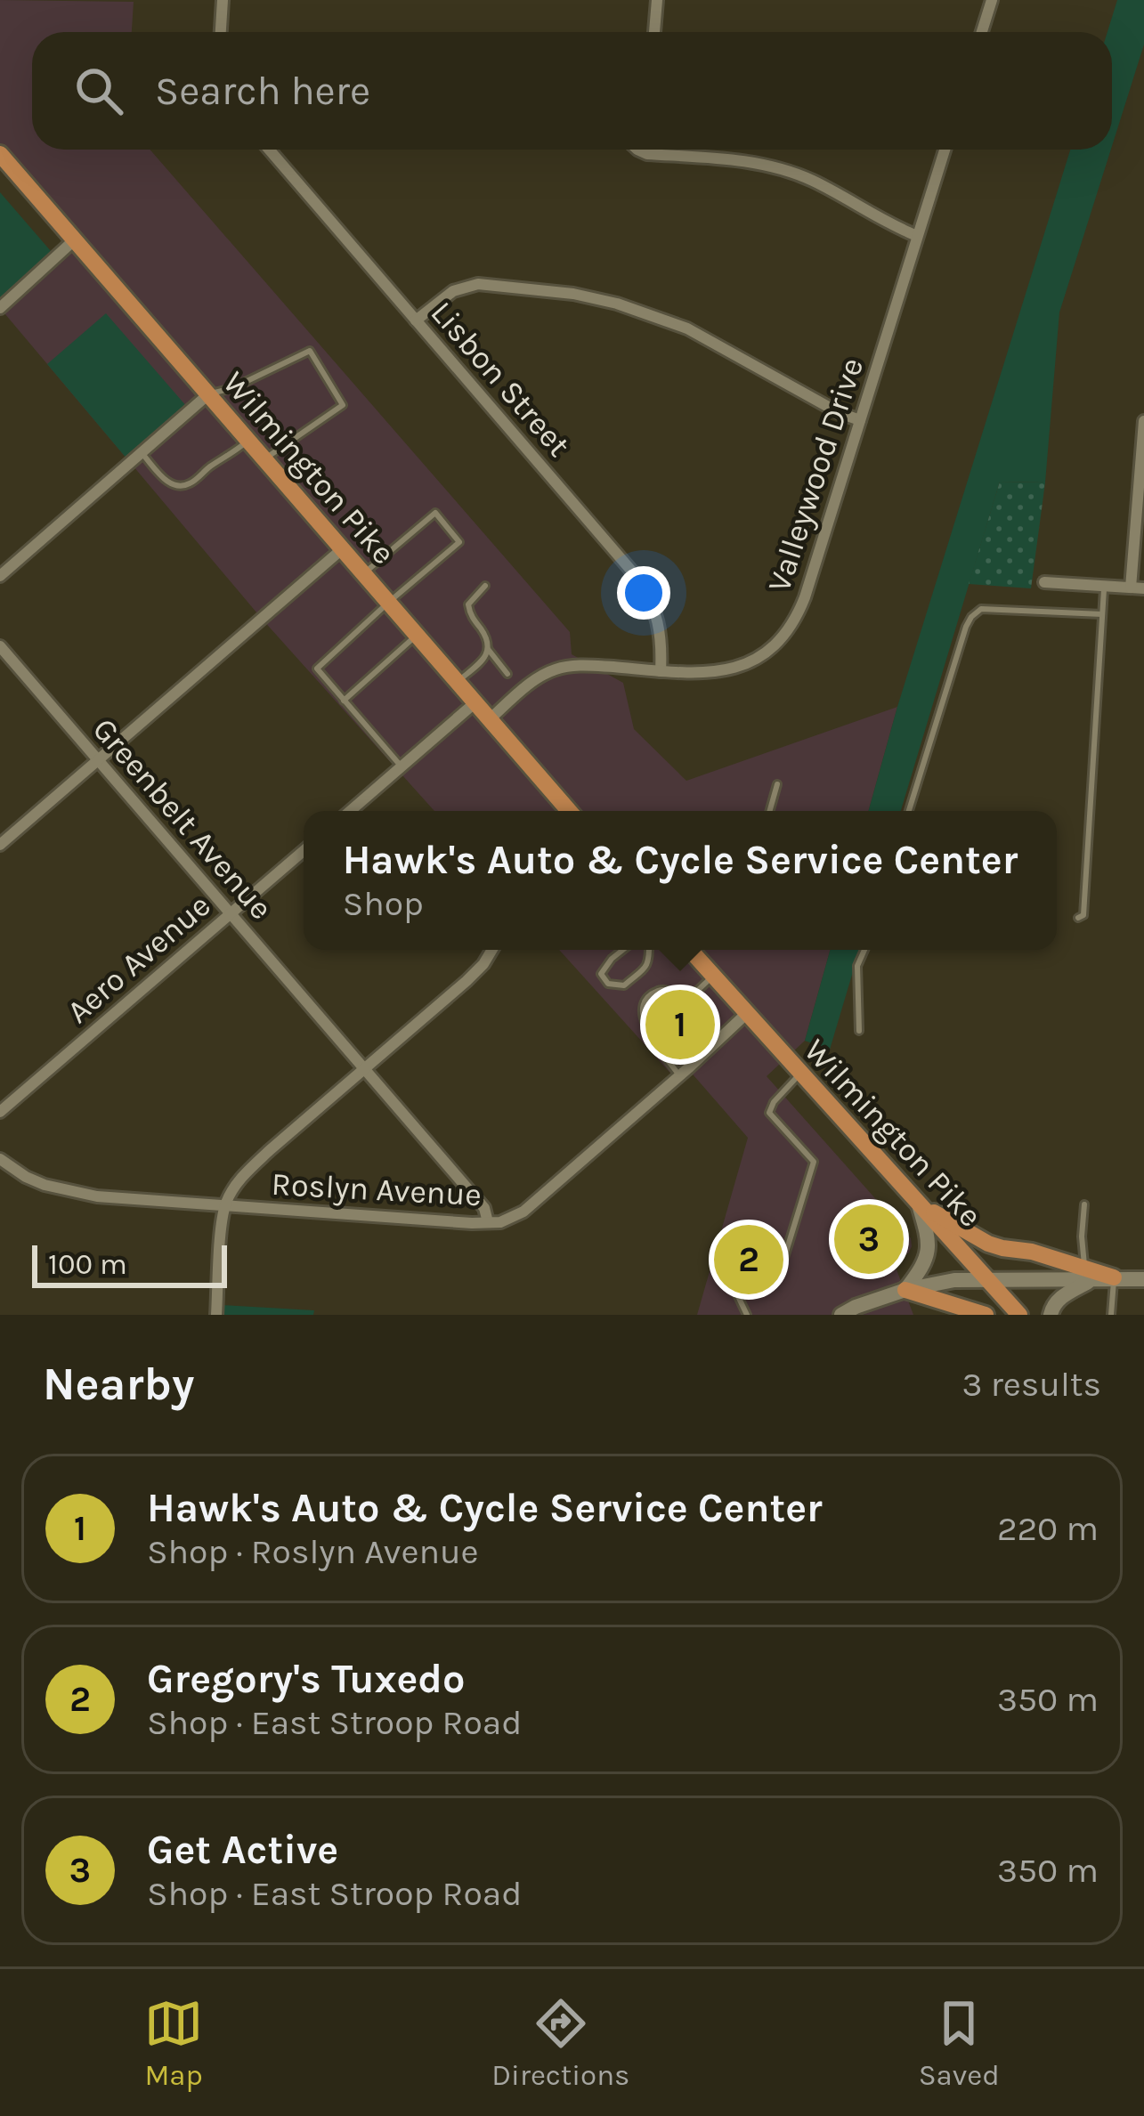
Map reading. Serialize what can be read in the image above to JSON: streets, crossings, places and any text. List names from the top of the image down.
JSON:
{
  "streets": {
    "main road": ["Wilmington Pike"],
    "street": [
      "Lisbon Street",
      "Valleywood Drive",
      "Greenbelt Avenue",
      "Aero Avenue",
      "Roslyn Avenue"
    ]
  },
  "crossings": [
    ["Lisbon Street", "Valleywood Drive"],
    ["Wilmington Pike", "Valleywood Drive"],
    ["Wilmington Pike", "Roslyn Avenue"],
    ["Greenbelt Avenue", "Aero Avenue"],
    ["Greenbelt Avenue", "Roslyn Avenue"]
  ],
  "scale_bar": "100 m",
  "page": {
    "search": "Search here",
    "popup": ["Hawk's Auto & Cycle Service Center", "Shop"],
    "pins": ["1", "3", "2"],
    "scale": "100 m",
    "heading": ["Nearby", "3 results"],
    "list": [
      {
        "mark": "1",
        "name": "Hawk's Auto & Cycle Service Center",
        "note": "Shop · Roslyn Avenue",
        "value": "220 m"
      },
      {
        "mark": "2",
        "name": "Gregory's Tuxedo",
        "note": "Shop · East Stroop Road",
        "value": "350 m"
      },
      {
        "mark": "3",
        "name": "Get Active",
        "note": "Shop · East Stroop Road",
        "value": "350 m"
      }
    ],
    "nav": ["Map", "Directions", "Saved"]
  }
}
